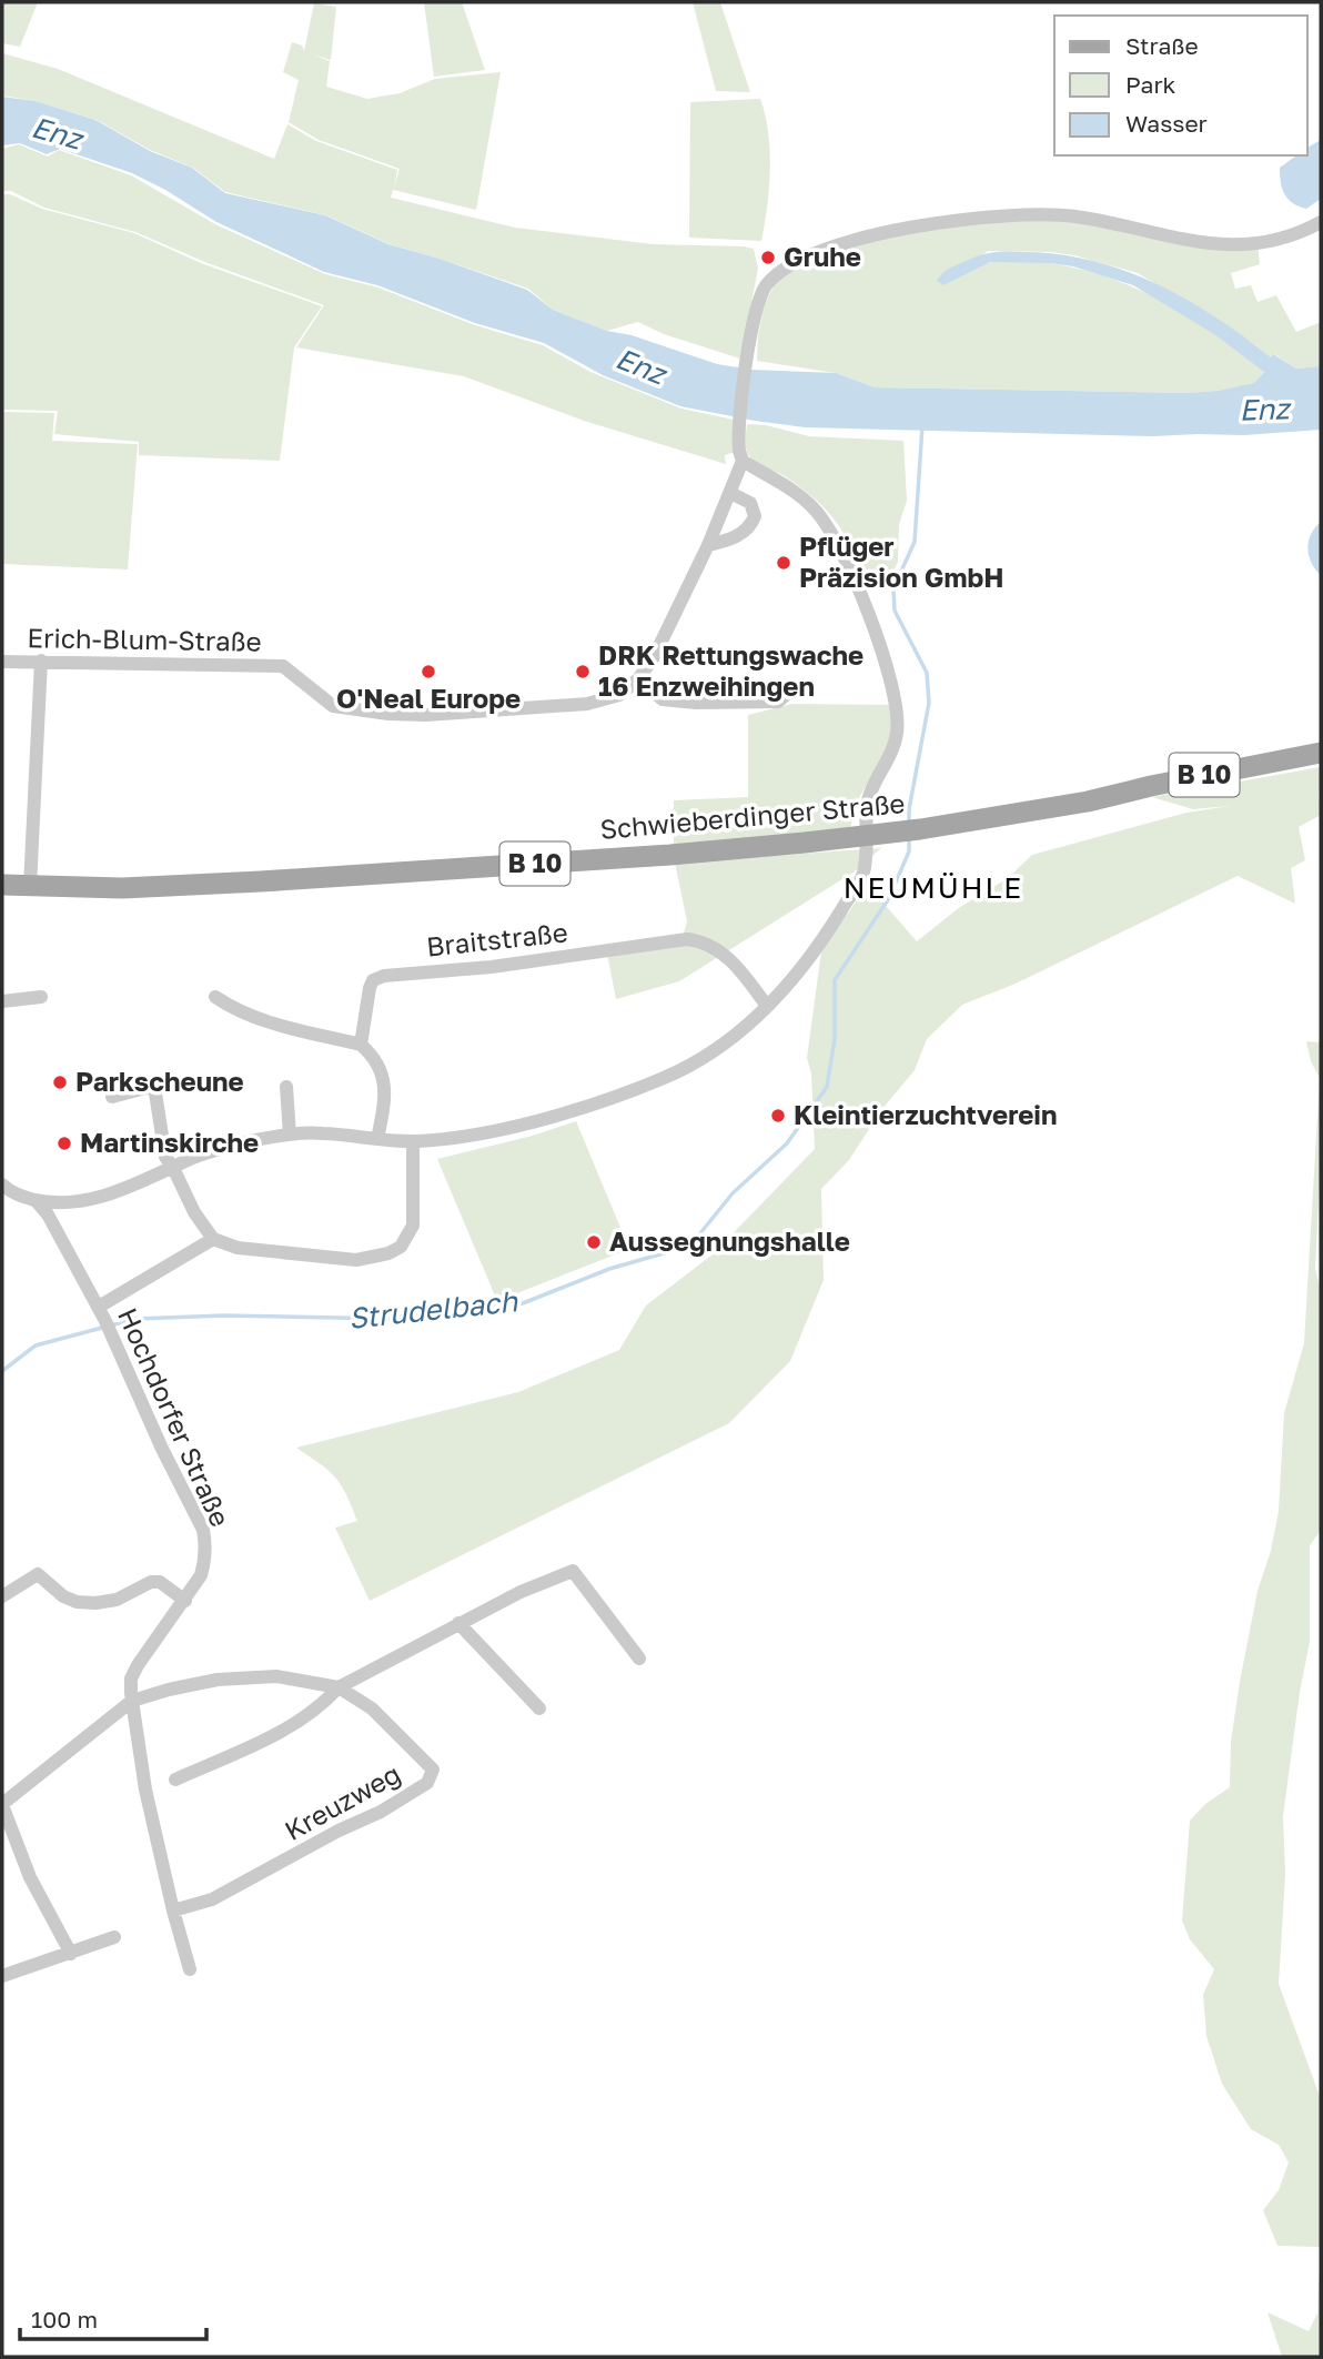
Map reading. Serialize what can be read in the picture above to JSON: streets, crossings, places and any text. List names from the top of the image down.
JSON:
{
  "streets": {
    "main road": ["B 10", "Schwieberdinger Straße"],
    "street": [
      "Erich-Blum-Straße",
      "Braitstraße",
      "Hochdorfer Straße",
      "Kreuzweg"
    ]
  },
  "crossings": [
    ["Hochdorfer Straße", "Kreuzweg"]
  ],
  "districts": ["NEUMÜHLE"],
  "water": ["Enz", "Strudelbach"],
  "places": [
    "Gruhe",
    "Pflüger Präzision GmbH",
    "O'Neal Europe",
    "DRK Rettungswache 16 Enzweihingen",
    "Parkscheune",
    "Kleintierzuchtverein",
    "Martinskirche",
    "Aussegnungshalle"
  ],
  "legend": ["Straße", "Park", "Wasser"],
  "scale_bar": "100 m"
}
